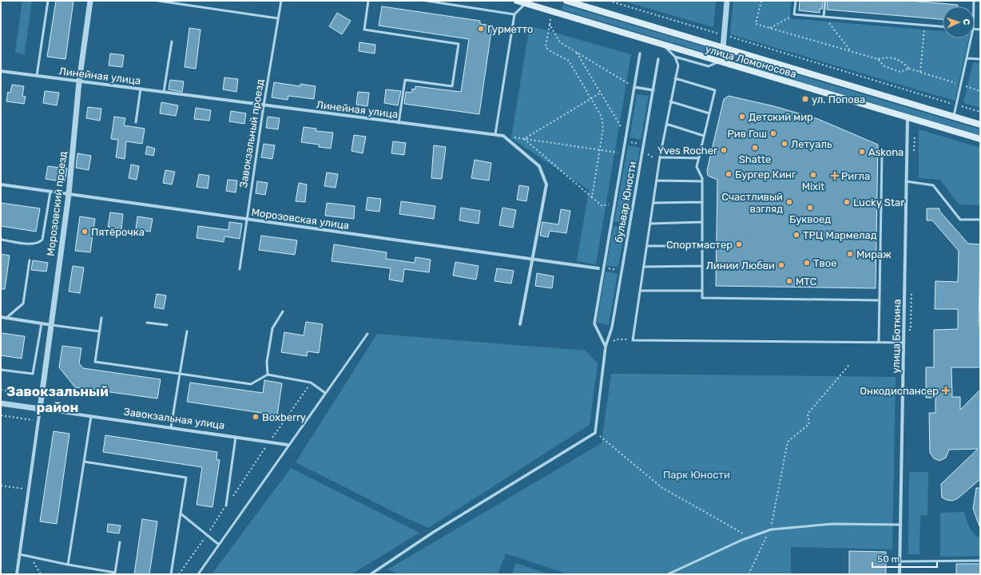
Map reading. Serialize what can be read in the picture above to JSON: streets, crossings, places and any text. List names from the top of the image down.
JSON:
{
  "streets": {
    "main road": ["улица Ломоносова"],
    "street": [
      "Линейная улица",
      "бульвар Юности",
      "Морозовский проезд",
      "Морозовская улица",
      "улица Боткина",
      "Завокзальная улица"
    ],
    "lane": ["Завокзальный проезд"]
  },
  "crossings": [
    ["улица Ломоносова", "улица Боткина"],
    ["Линейная улица", "Завокзальный проезд"],
    ["Линейная улица", "Морозовский проезд"],
    ["Линейная улица", "Морозовская улица"],
    ["Завокзальный проезд", "Морозовская улица"],
    ["Морозовский проезд", "Морозовская улица"],
    ["Морозовский проезд", "Завокзальная улица"]
  ],
  "districts": ["Завокзальный район"],
  "parks": ["Парк Юности"],
  "places": {
    "other": [
      "Гурметто",
      "Детский мир",
      "Рив Гош",
      "Летуаль",
      "Shatte",
      "Yves Rocher",
      "Askona",
      "Бургер Кинг",
      "Mixit",
      "Счастливый взгляд",
      "Lucky Star",
      "Буквоед",
      "Пятёрочка",
      "ТРЦ Мармелад",
      "Спортмастер",
      "Мираж",
      "Твое",
      "Линии Любви",
      "МТС",
      "Boxberry"
    ],
    "transit": ["ул. Попова"],
    "health": ["Ригла", "Онкодиспансер"]
  },
  "scale_bar": "50 m",
  "north": "right"
}
